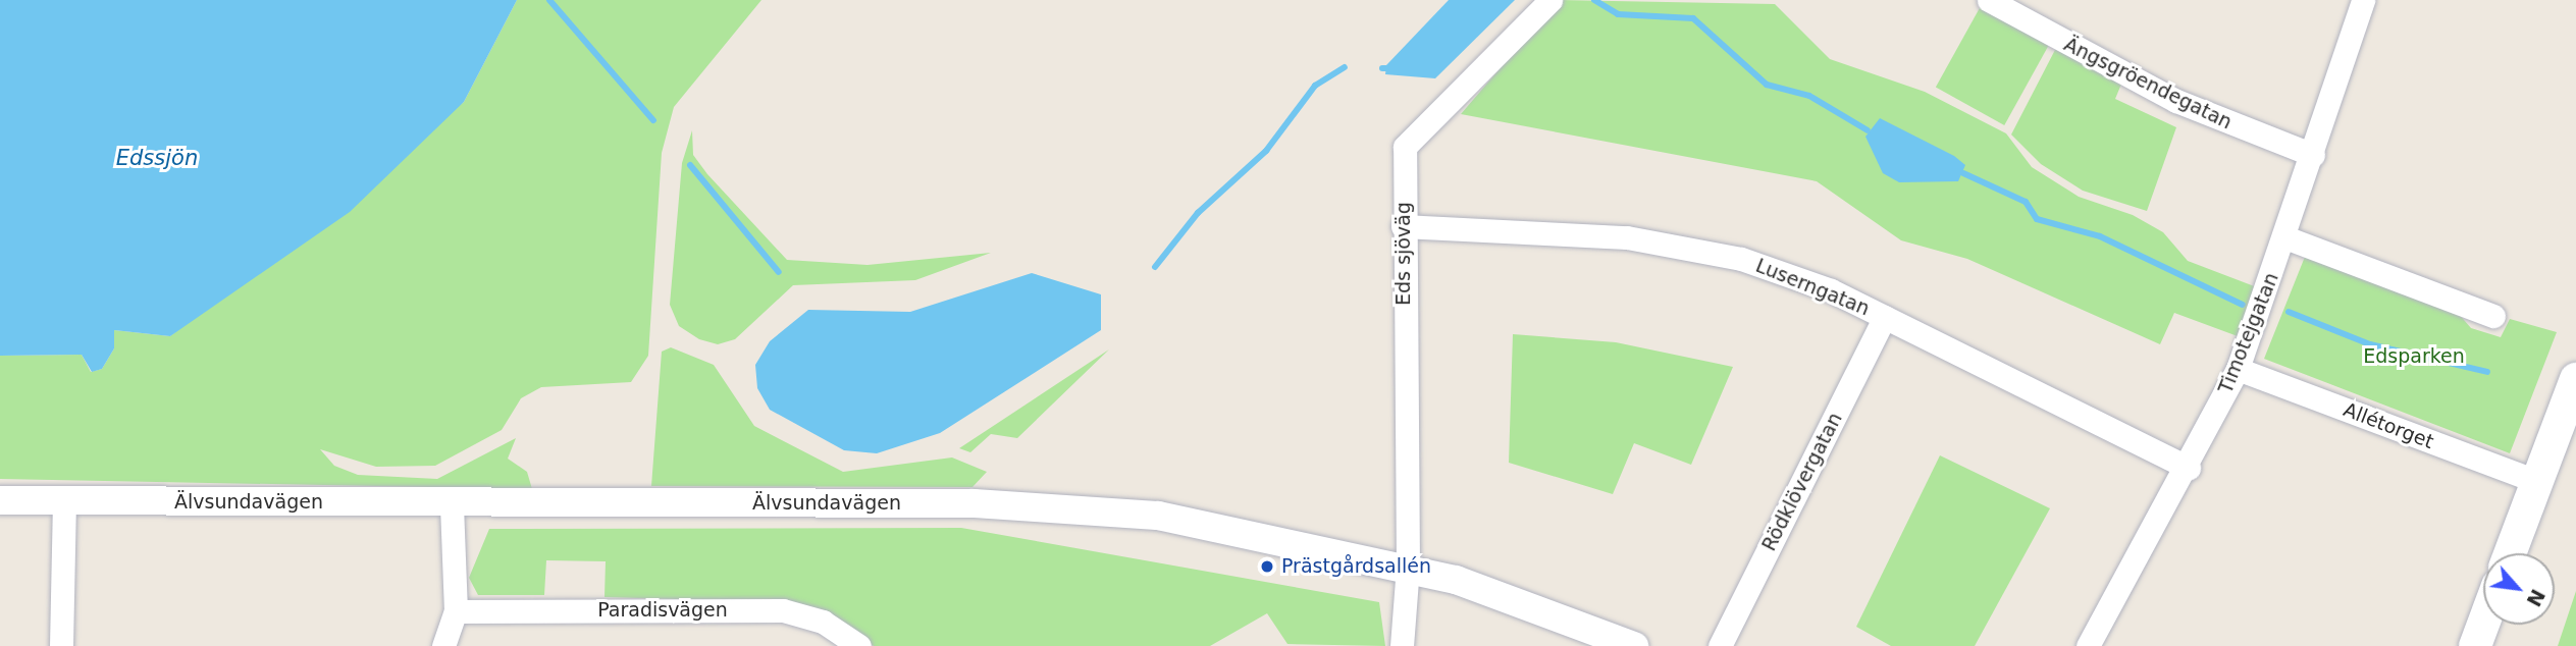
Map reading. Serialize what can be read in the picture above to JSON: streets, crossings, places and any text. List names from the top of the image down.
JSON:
{
  "streets": {
    "street": [
      "Ängsgröendegatan",
      "Eds sjöväg",
      "Luserngatan",
      "Timotejgatan",
      "Allétorget",
      "Rödklövergatan",
      "Älvsundavägen",
      "Paradisvägen"
    ]
  },
  "crossings": [
    ["Ängsgröendegatan", "Timotejgatan"],
    ["Eds sjöväg", "Luserngatan"],
    ["Eds sjöväg", "Älvsundavägen"],
    ["Luserngatan", "Timotejgatan"],
    ["Luserngatan", "Rödklövergatan"],
    ["Timotejgatan", "Allétorget"]
  ],
  "water": ["Edssjön"],
  "parks": ["Edsparken"],
  "places": ["Prästgårdsallén"],
  "north": "bottom right"
}
